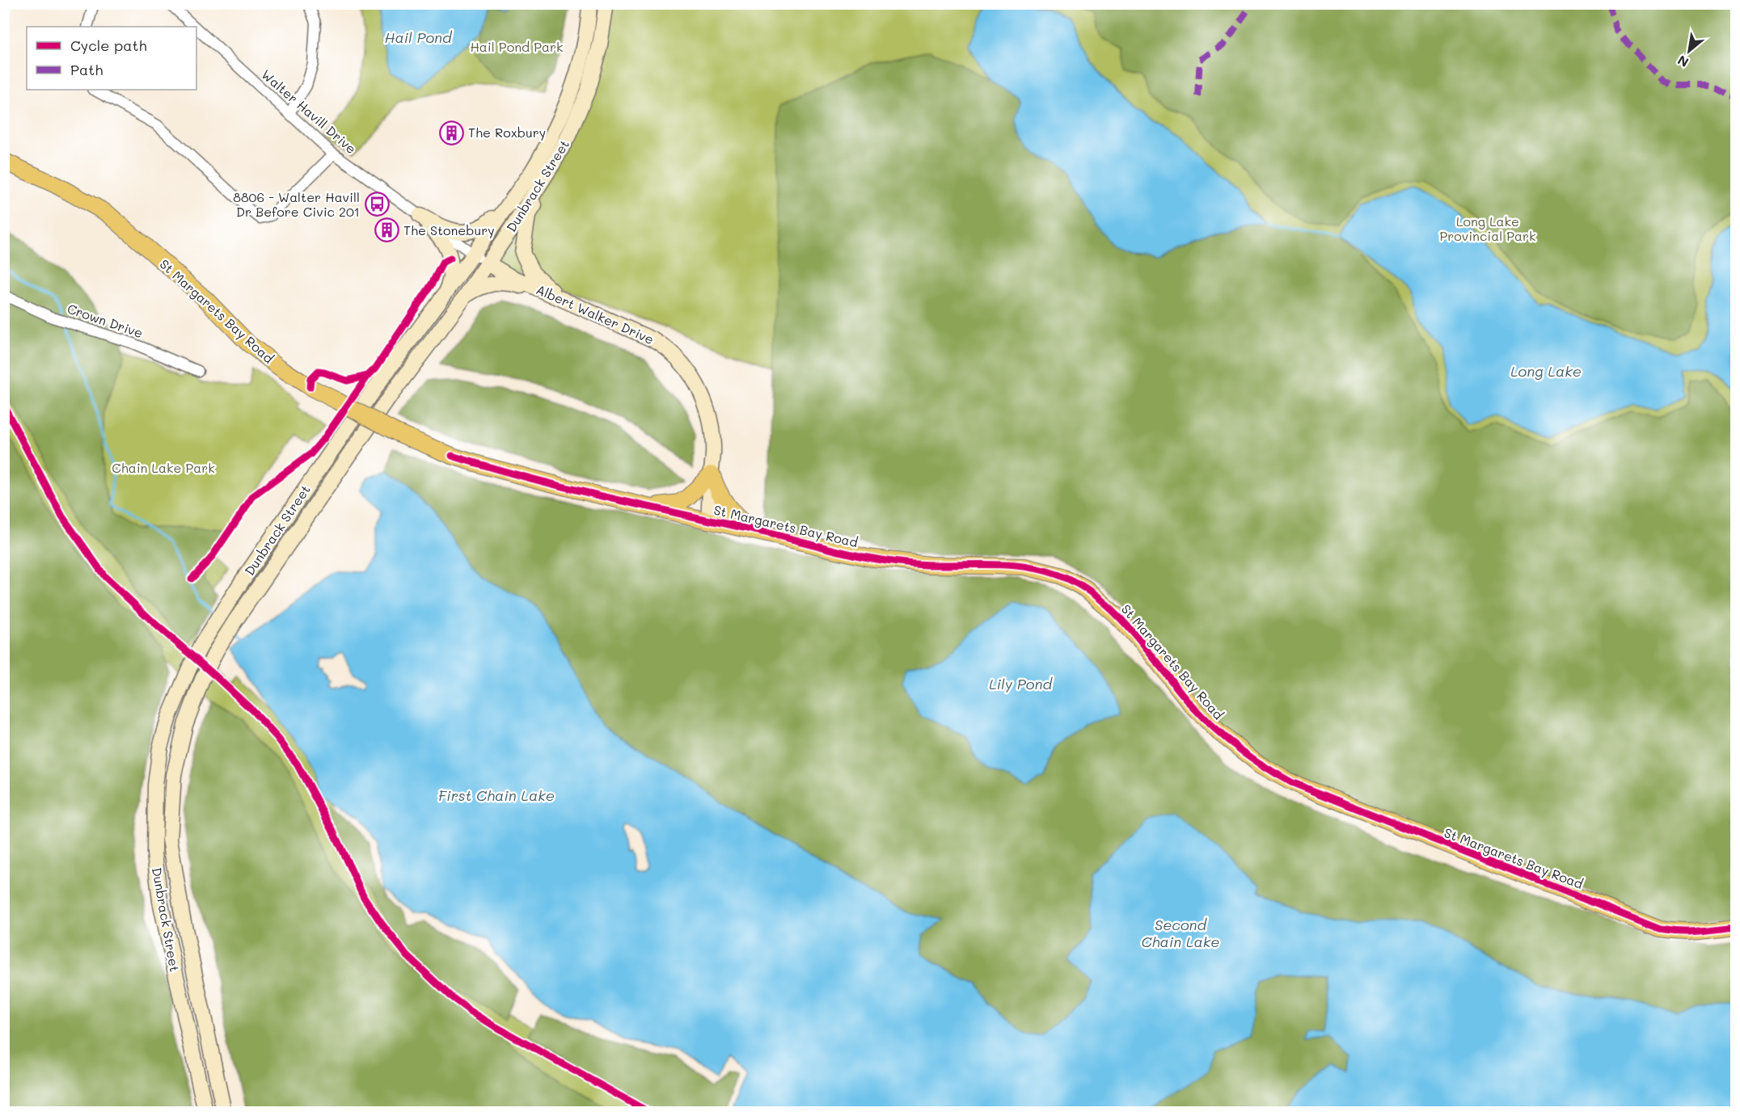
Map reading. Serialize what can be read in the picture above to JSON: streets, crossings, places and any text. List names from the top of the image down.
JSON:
{
  "streets": {
    "main road": ["Dunbrack Street", "St Margarets Bay Road", "Albert Walker Drive"],
    "street": ["Walter Havill Drive", "Crown Drive"]
  },
  "crossings": [
    ["Walter Havill Drive", "Dunbrack Street"],
    ["Walter Havill Drive", "Albert Walker Drive"],
    ["Dunbrack Street", "Albert Walker Drive"],
    ["St Margarets Bay Road", "Albert Walker Drive"]
  ],
  "water": [
    "Hail Pond",
    "Long Lake",
    "Lily Pond",
    "First Chain Lake",
    "Second Chain Lake"
  ],
  "parks": ["Hail Pond Park", "Long Lake Provincial Park", "Chain Lake Park"],
  "places": {
    "building": ["The Roxbury", "The Stonebury"],
    "bus stop": ["8806 - Walter Havill Dr Before Civic 201"]
  },
  "legend": ["Cycle path", "Path"],
  "north": "bottom left"
}
